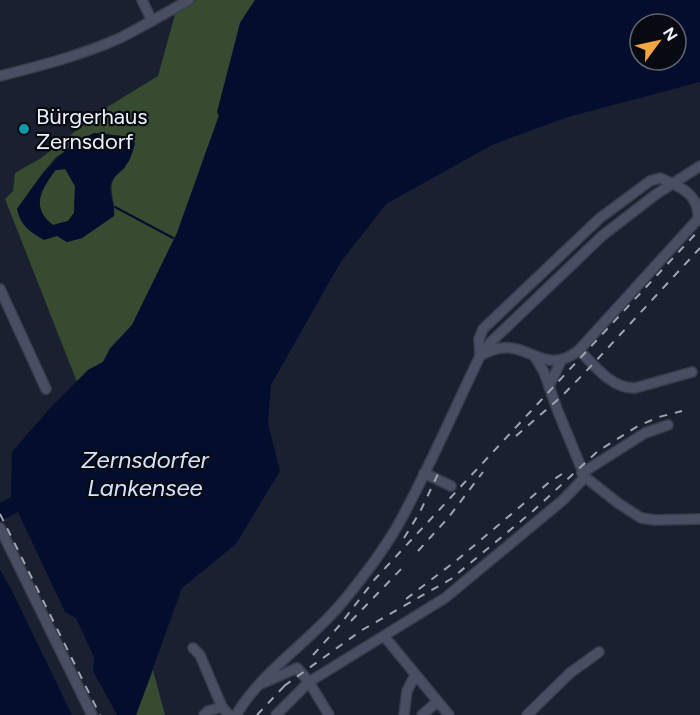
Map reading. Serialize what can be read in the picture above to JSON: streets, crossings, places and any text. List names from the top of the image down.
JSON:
{
  "water": ["Zernsdorfer Lankensee"],
  "places": ["Bürgerhaus Zernsdorf"],
  "north": "top right"
}
